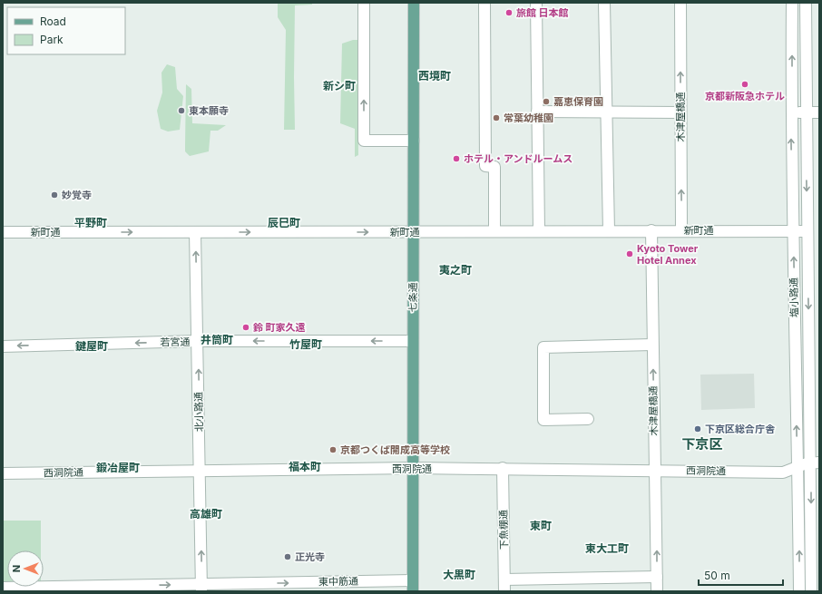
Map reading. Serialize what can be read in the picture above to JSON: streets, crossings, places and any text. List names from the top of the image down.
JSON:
{
  "streets": {
    "main road": ["七条通"],
    "street": [
      "木津屋橋通",
      "新町通",
      "塩小路通",
      "若宮通",
      "北小路通",
      "西洞院通",
      "下魚棚通",
      "東中筋通"
    ]
  },
  "crossings": [
    ["木津屋橋通", "新町通"],
    ["木津屋橋通", "西洞院通"],
    ["新町通", "七条通"],
    ["新町通", "塩小路通"],
    ["新町通", "北小路通"],
    ["七条通", "若宮通"],
    ["七条通", "西洞院通"],
    ["七条通", "東中筋通"],
    ["塩小路通", "西洞院通"],
    ["若宮通", "北小路通"],
    ["北小路通", "西洞院通"],
    ["北小路通", "東中筋通"],
    ["西洞院通", "下魚棚通"]
  ],
  "one_way": [
    "新町通",
    "若宮通",
    "北小路通",
    "東中筋通"
  ],
  "districts": [
    "西境町",
    "新シ町",
    "平野町",
    "辰巳町",
    "夷之町",
    "井筒町",
    "竹屋町",
    "鍵屋町",
    "下京区",
    "福本町",
    "鍛冶屋町",
    "高雄町",
    "東町",
    "東大工町",
    "大黒町"
  ],
  "places": [
    "旅館 日本館",
    "京都新阪急ホテル",
    "嘉恵保育園",
    "東本願寺",
    "常葉幼稚園",
    "ホテル・アンドルームス",
    "妙覚寺",
    "Kyoto Tower Hotel Annex",
    "鈴 町家久遠",
    "下京区総合庁舎",
    "京都つくば開成高等学校",
    "正光寺"
  ],
  "legend": ["Road", "Park"],
  "scale_bar": "50 m",
  "north": "left"
}
